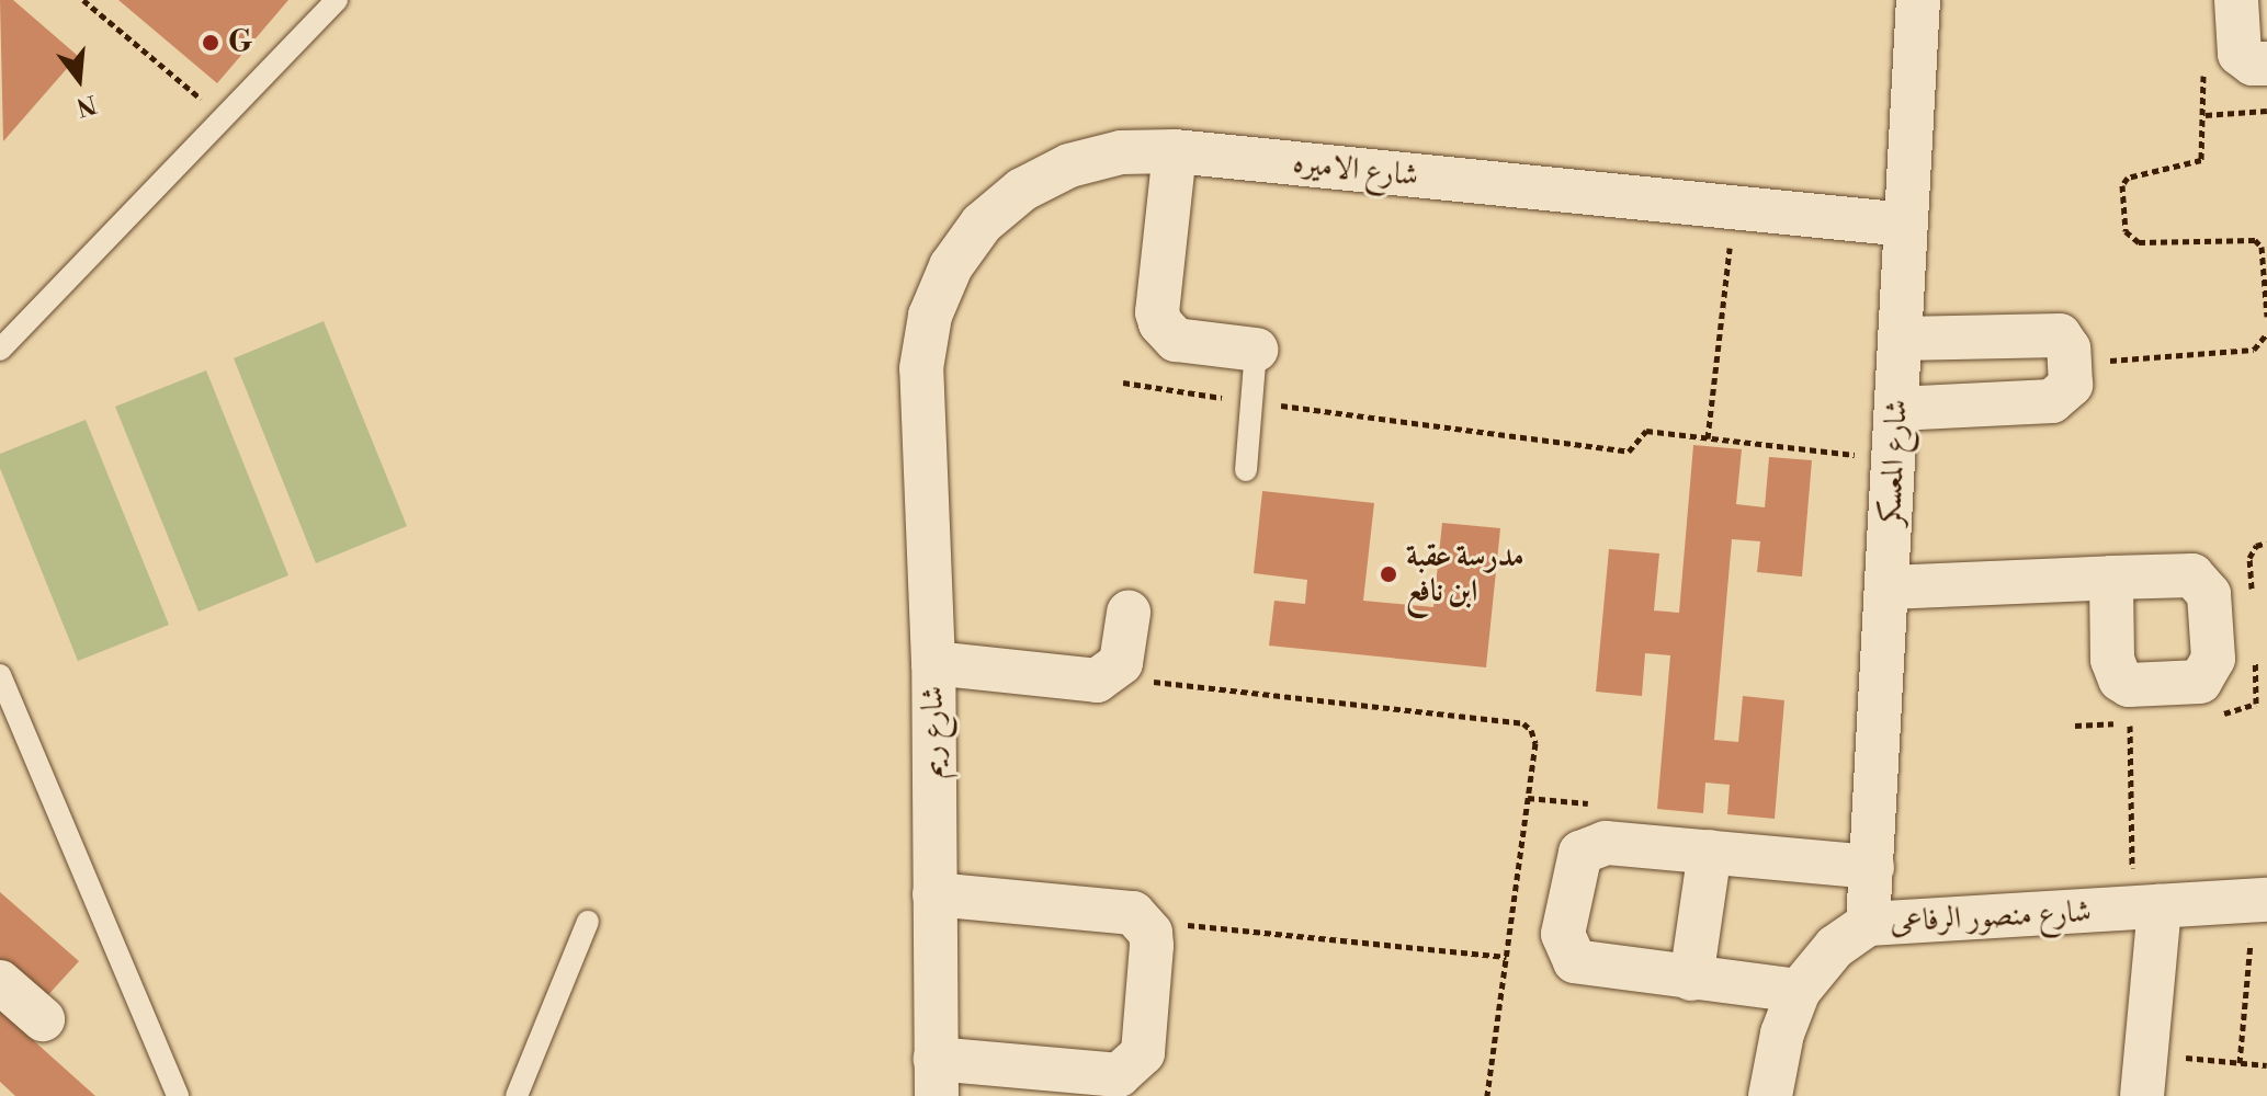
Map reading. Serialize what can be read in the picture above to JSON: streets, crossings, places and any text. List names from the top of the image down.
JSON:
{
  "streets": {
    "street": [
      "شارع الاميره",
      "شارع المعسكر",
      "شارع ريم",
      "شارع منصور الرفاعى"
    ]
  },
  "crossings": [
    ["شارع الاميره", "شارع المعسكر"],
    ["شارع الاميره", "شارع ريم"],
    ["شارع المعسكر", "شارع منصور الرفاعى"]
  ],
  "places": ["G", "مدرسة عقبة ابن نافع"],
  "north": "bottom"
}
